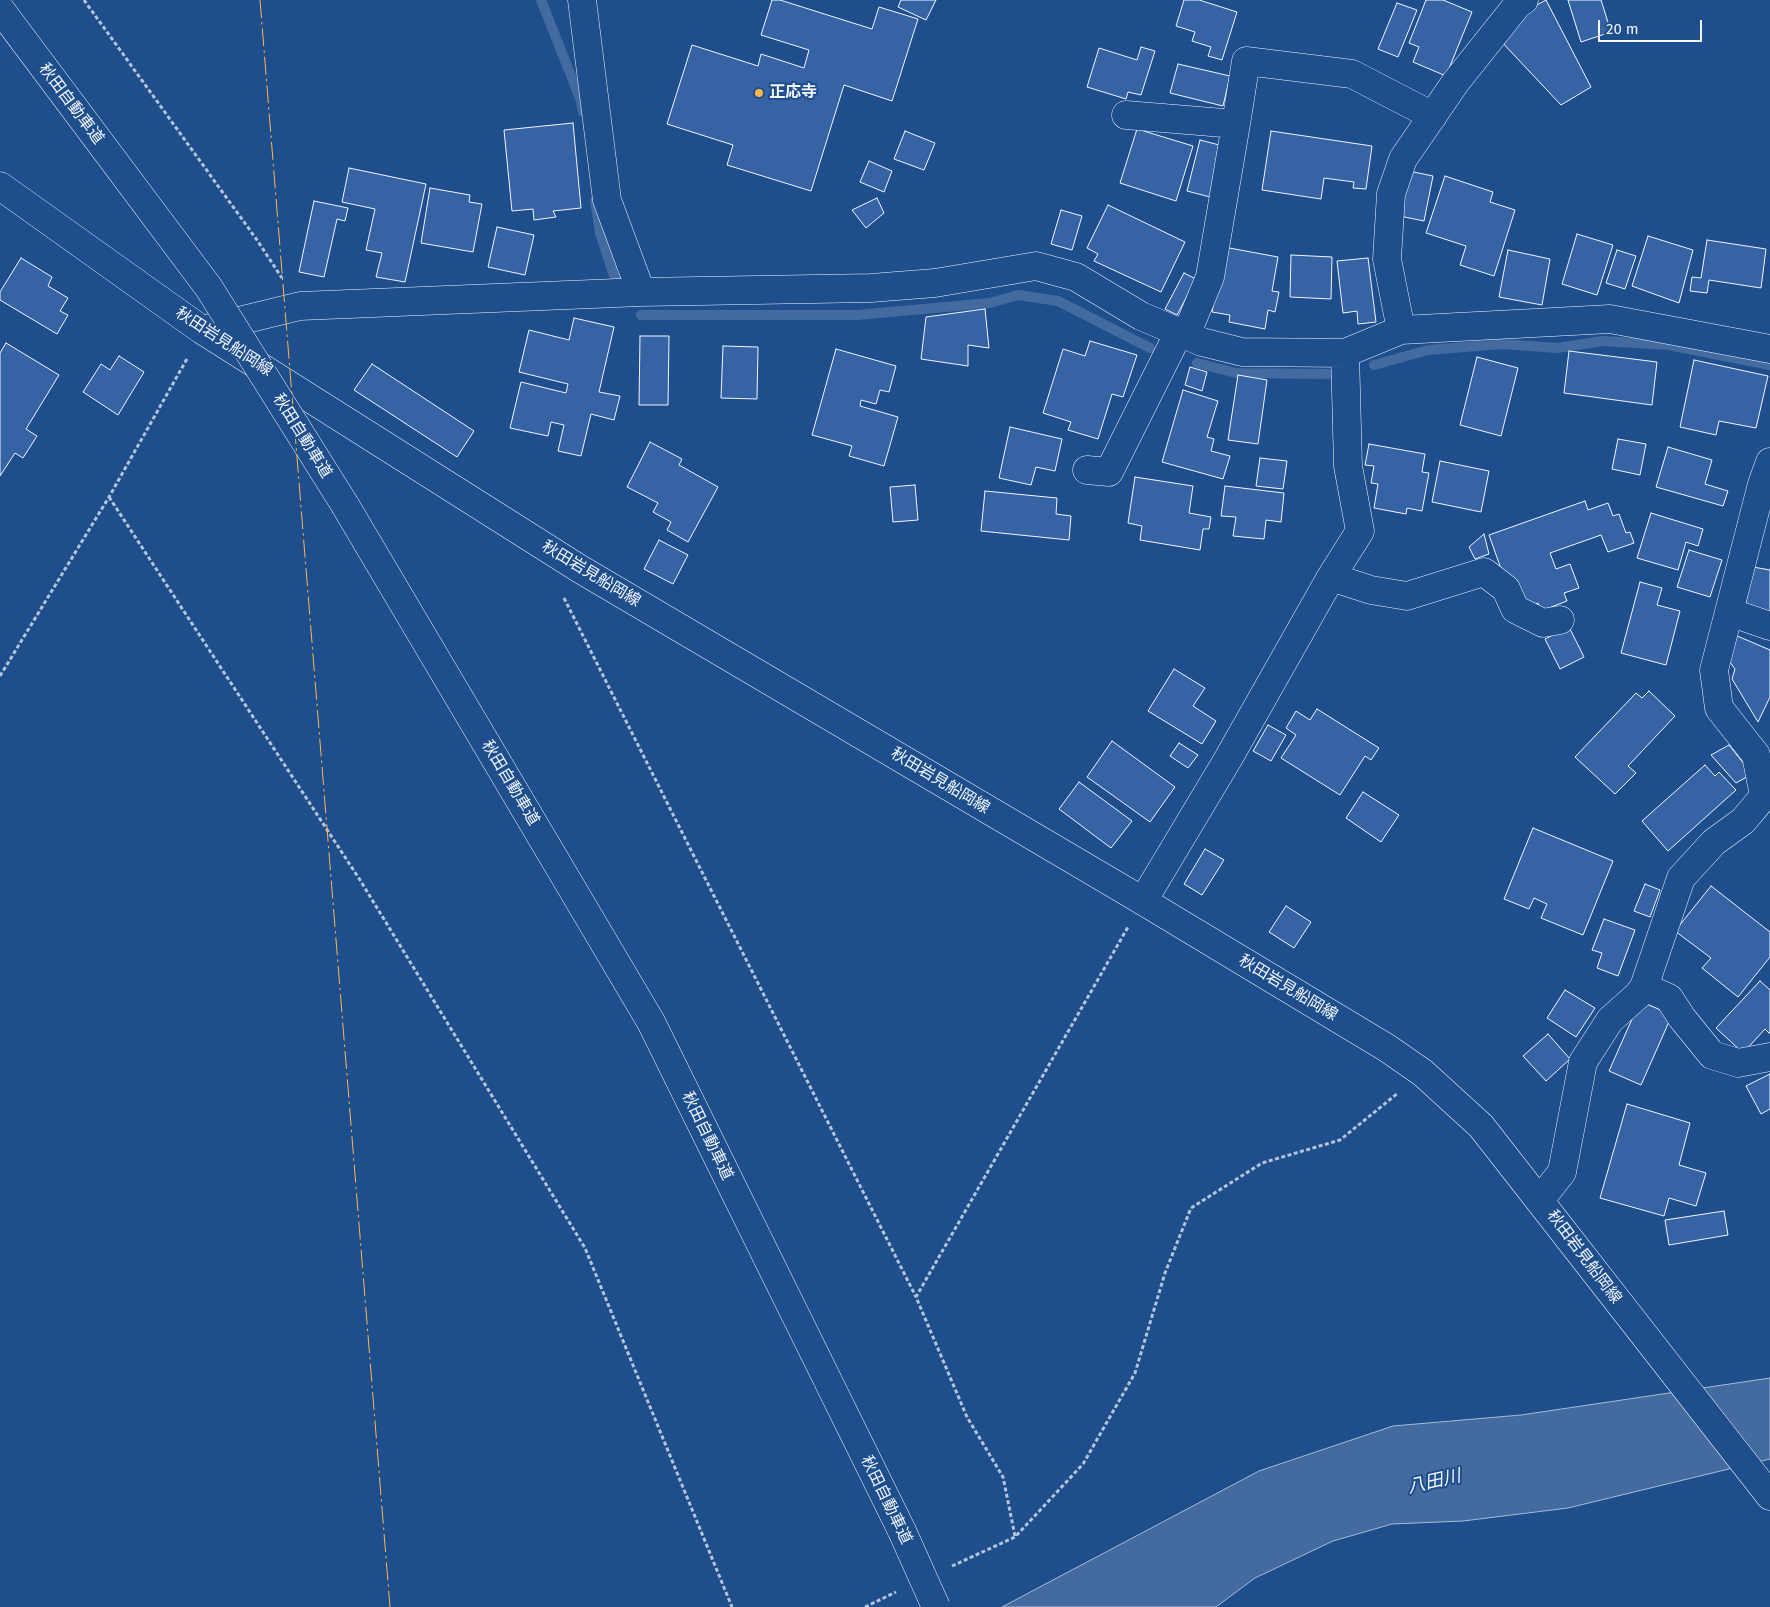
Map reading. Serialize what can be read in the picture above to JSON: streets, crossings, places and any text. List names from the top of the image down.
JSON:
{
  "streets": {
    "main road": ["秋田自動車道", "秋田岩見船岡線"]
  },
  "water": ["八田川"],
  "places": ["正応寺"],
  "scale_bar": "20 m"
}
